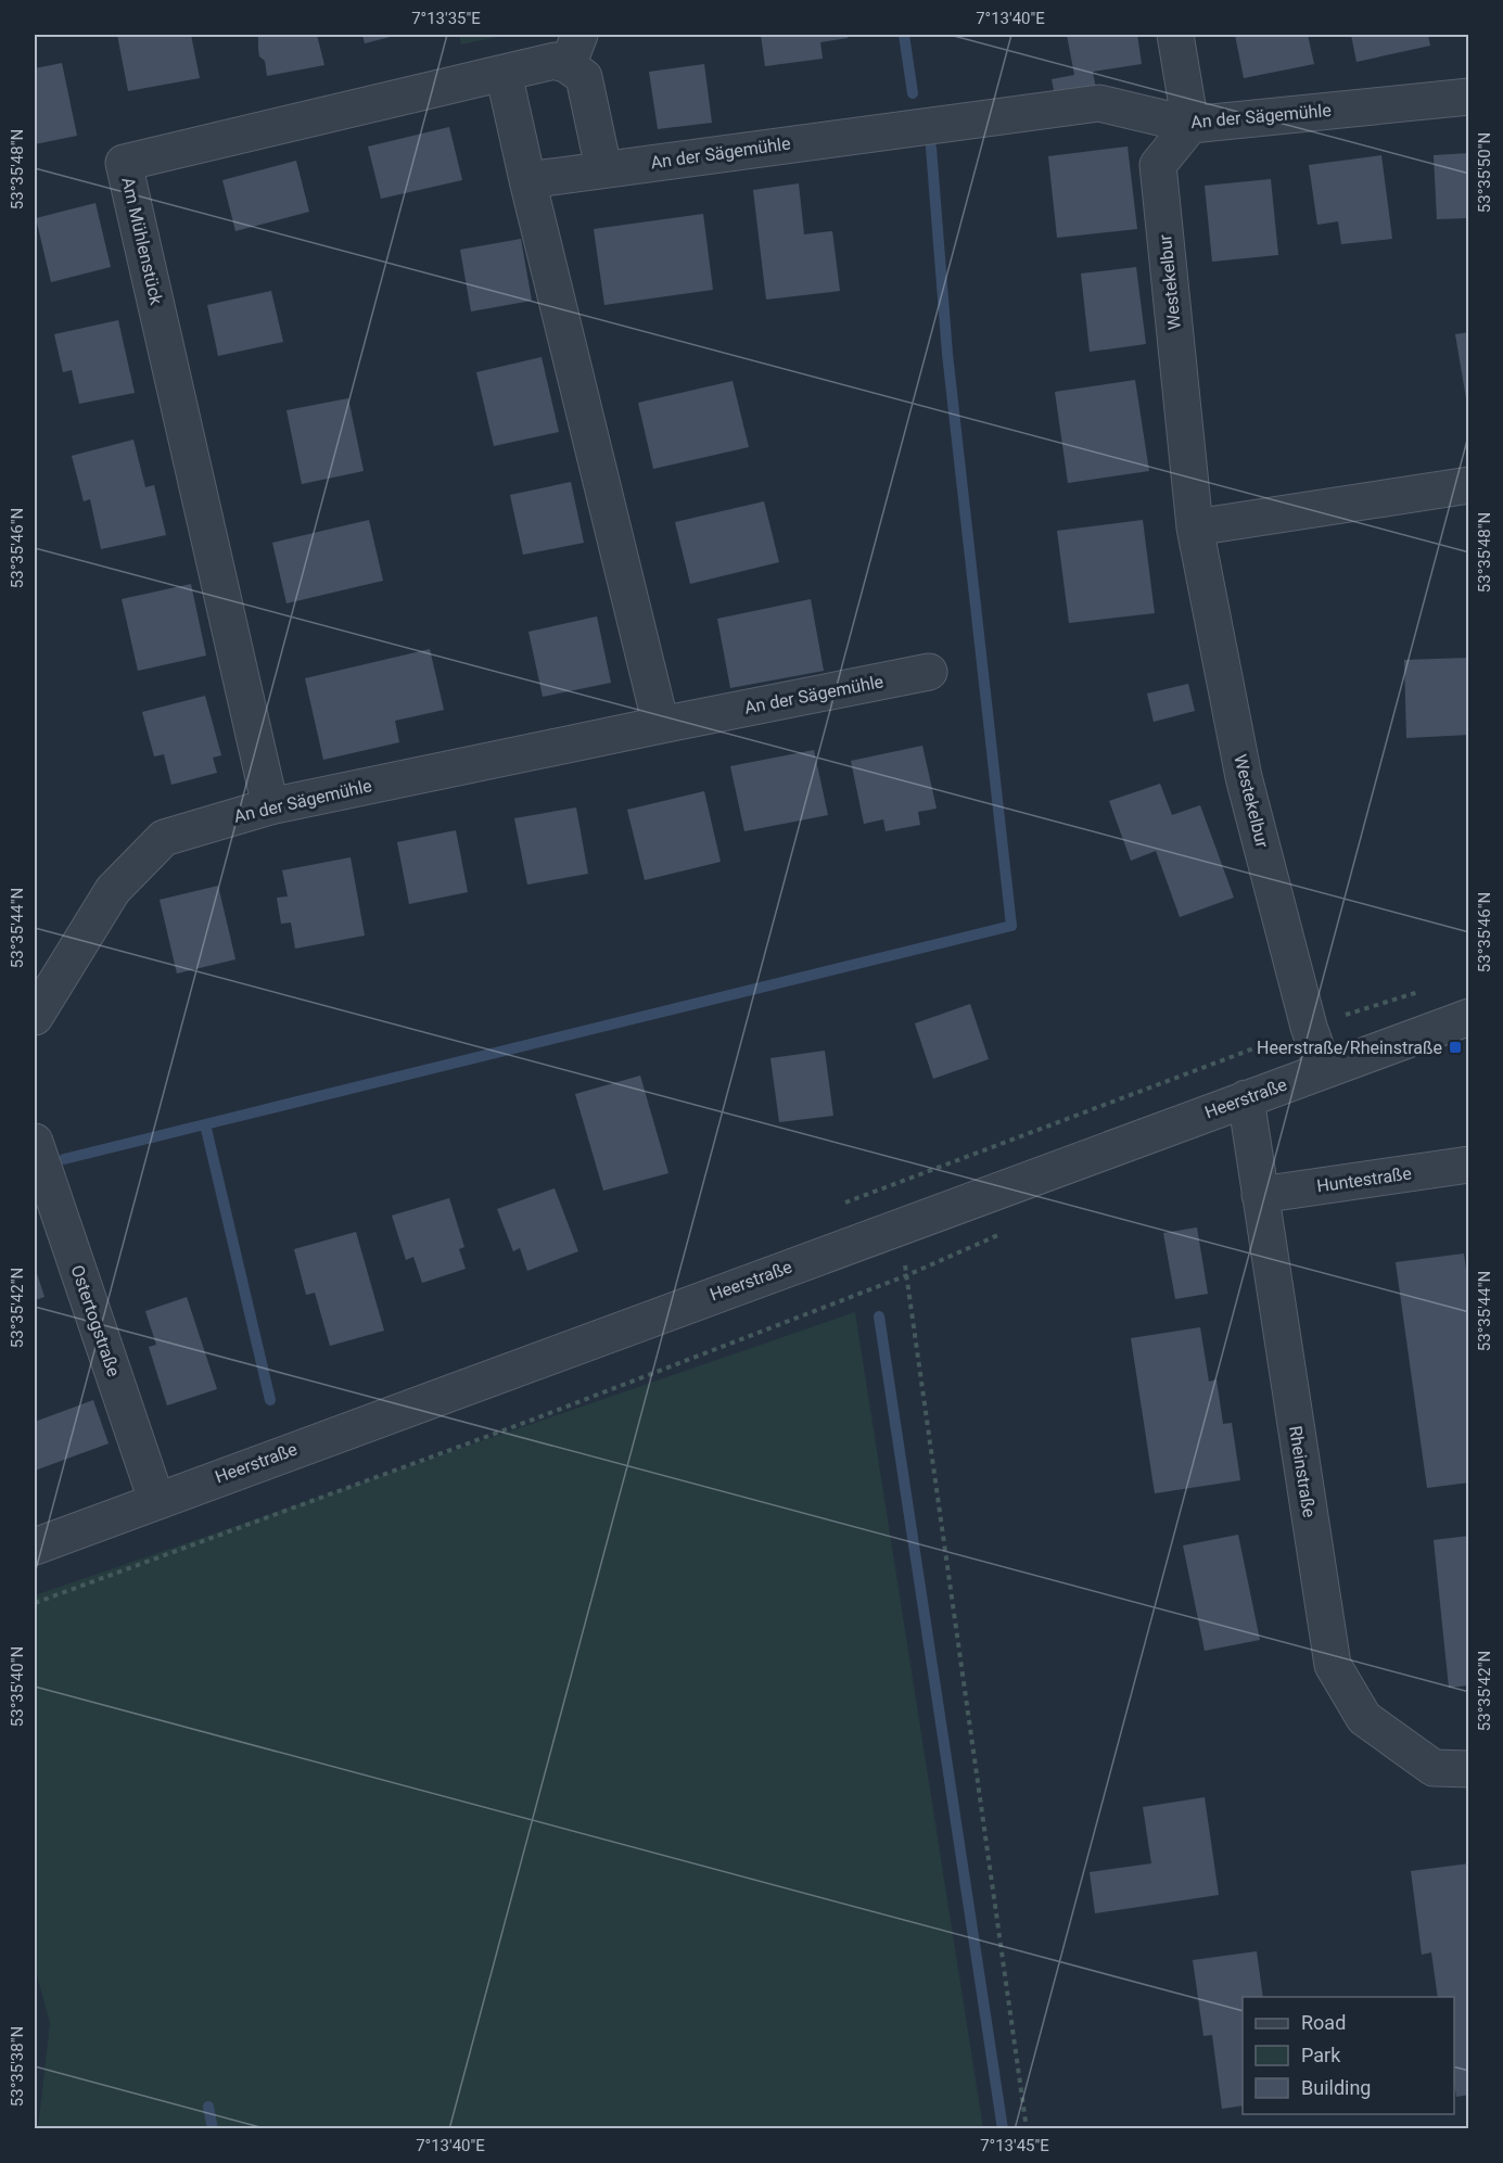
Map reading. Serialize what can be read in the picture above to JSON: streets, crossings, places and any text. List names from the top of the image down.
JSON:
{
  "streets": {
    "street": [
      "An der Sägemühle",
      "Am Mühlenstück",
      "Westekelbur",
      "Heerstraße",
      "Huntestraße",
      "Ostertogstraße",
      "Rheinstraße"
    ]
  },
  "crossings": [
    ["An der Sägemühle", "Am Mühlenstück"],
    ["An der Sägemühle", "Westekelbur"],
    ["Westekelbur", "Heerstraße"],
    ["Heerstraße", "Ostertogstraße"],
    ["Heerstraße", "Rheinstraße"],
    ["Huntestraße", "Rheinstraße"]
  ],
  "places": {
    "transit": ["Heerstraße/Rheinstraße"]
  },
  "legend": ["Road", "Park", "Building"],
  "coordinates": [
    "7°13'35\"E",
    "7°13'40\"E",
    "53°35'48\"N",
    "53°35'50\"N",
    "53°35'46\"N",
    "53°35'44\"N",
    "53°35'42\"N",
    "53°35'40\"N",
    "53°35'38\"N",
    "7°13'45\"E"
  ]
}
